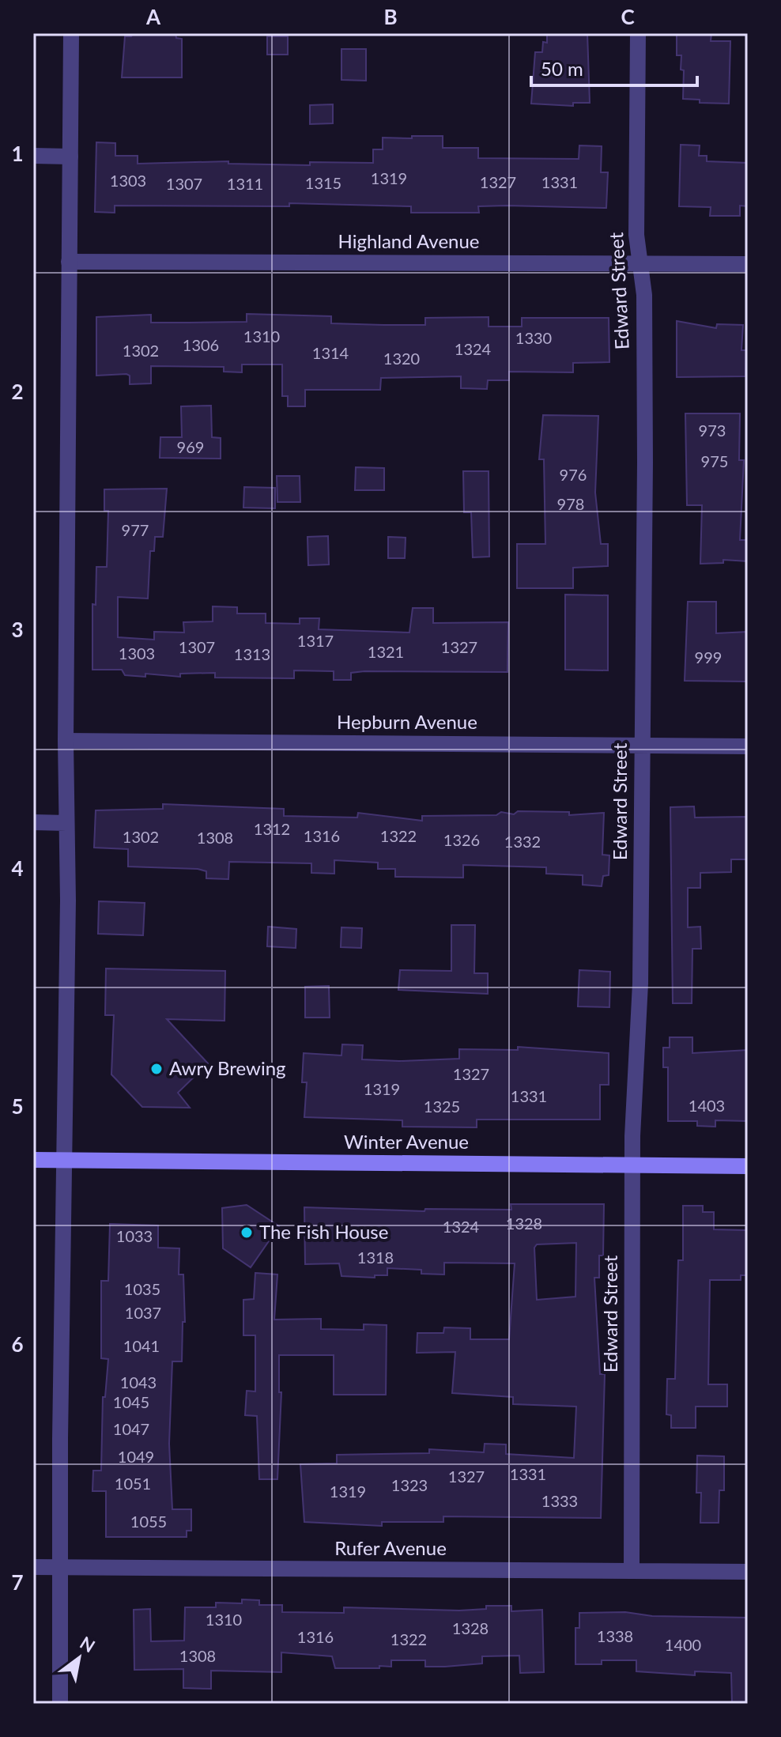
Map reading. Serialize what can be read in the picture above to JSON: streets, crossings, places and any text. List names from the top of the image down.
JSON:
{
  "streets": {
    "main road": ["Winter Avenue"],
    "street": [
      "Highland Avenue",
      "Edward Street",
      "Hepburn Avenue",
      "Rufer Avenue"
    ]
  },
  "crossings": [
    ["Highland Avenue", "Edward Street"],
    ["Edward Street", "Hepburn Avenue"],
    ["Edward Street", "Winter Avenue"],
    ["Edward Street", "Rufer Avenue"]
  ],
  "places": ["Awry Brewing", "The Fish House"],
  "house_numbers": [
    "1319",
    "1303",
    "1327",
    "1331",
    "1315",
    "1307",
    "1311",
    "1310",
    "1330",
    "1306",
    "1324",
    "1302",
    "1314",
    "1320",
    "973",
    "969",
    "975",
    "976",
    "978",
    "977",
    "1317",
    "1307",
    "1327",
    "1321",
    "1303",
    "1313",
    "999",
    "1312",
    "1316",
    "1322",
    "1302",
    "1308",
    "1326",
    "1332",
    "1327",
    "1319",
    "1331",
    "1403",
    "1325",
    "1328",
    "1324",
    "1033",
    "1318",
    "1035",
    "1037",
    "1041",
    "1043",
    "1045",
    "1047",
    "1049",
    "1331",
    "1327",
    "1051",
    "1323",
    "1319",
    "1333",
    "1055",
    "1310",
    "1328",
    "1338",
    "1316",
    "1322",
    "1400",
    "1308"
  ],
  "scale_bar": "50 m",
  "north": "top right",
  "grid": {
    "columns": ["A", "B", "C"],
    "rows": [
      "1",
      "2",
      "3",
      "4",
      "5",
      "6",
      "7"
    ]
  }
}
